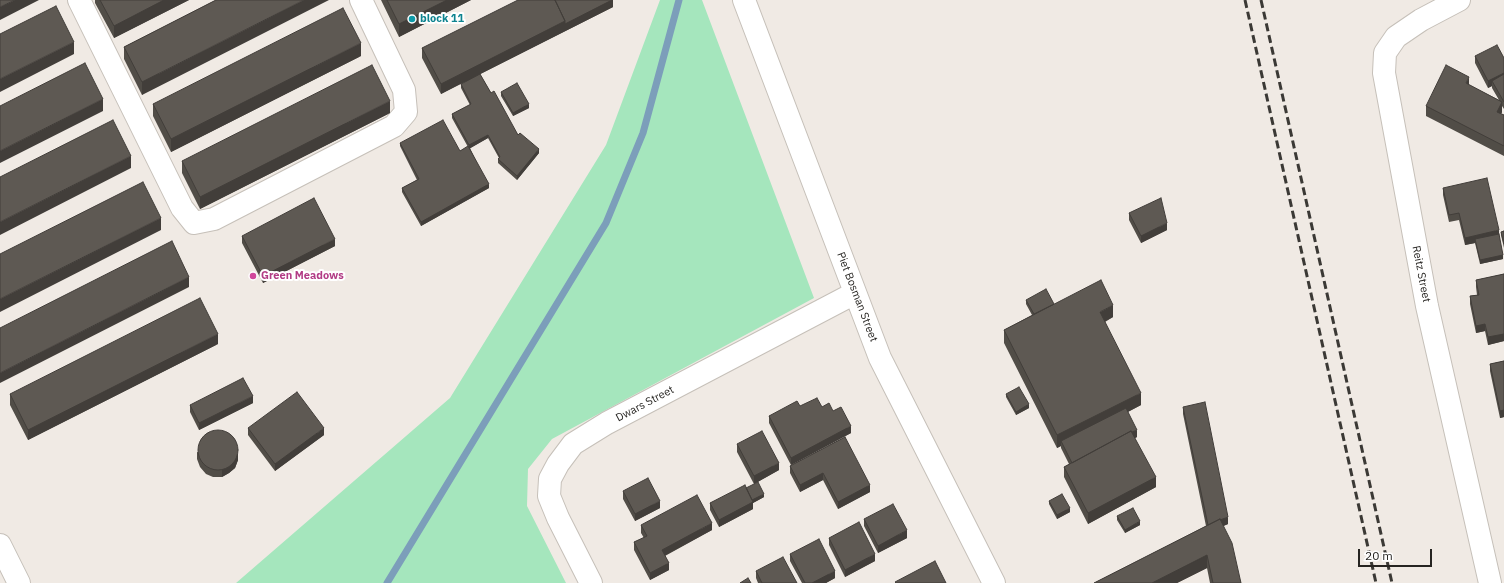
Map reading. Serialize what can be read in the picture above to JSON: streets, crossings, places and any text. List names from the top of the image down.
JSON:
{
  "streets": {
    "street": ["Reitz Street", "Piet Bosman Street", "Dwars Street"]
  },
  "crossings": [
    ["Piet Bosman Street", "Dwars Street"]
  ],
  "places": ["block 11", "Green Meadows"],
  "scale_bar": "20 m"
}
